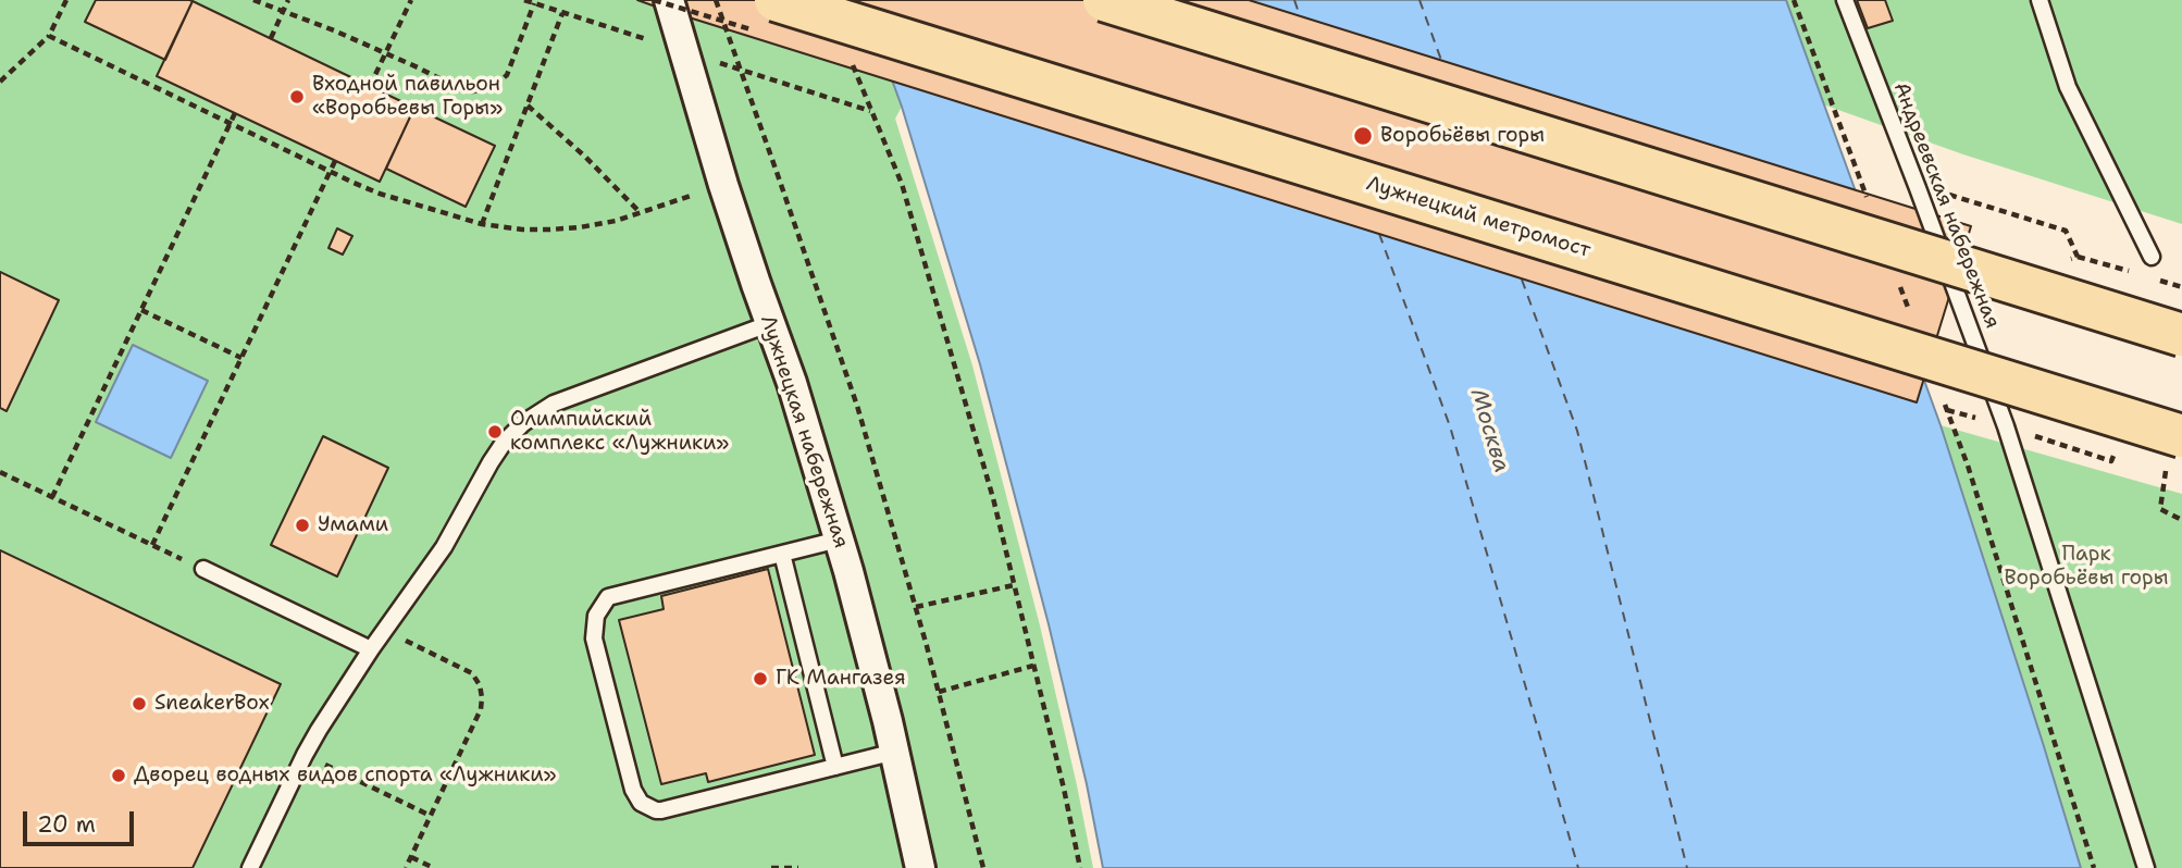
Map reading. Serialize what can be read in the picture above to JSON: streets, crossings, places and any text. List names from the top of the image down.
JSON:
{
  "streets": {
    "main road": ["Лужнецкий метромост"],
    "street": ["Лужнецкая набережная"],
    "lane": ["Андреевская набережная"]
  },
  "water": ["Москва"],
  "parks": ["Парк Воробьёвы горы"],
  "places": [
    "Входной павильон «Воробьевы Горы»",
    "Воробьёвы горы",
    "Олимпийский комплекс «Лужники»",
    "Умами",
    "ГК Мангазея",
    "SneakerBox",
    "Дворец водных видов спорта «Лужники»"
  ],
  "scale_bar": "20 m"
}
